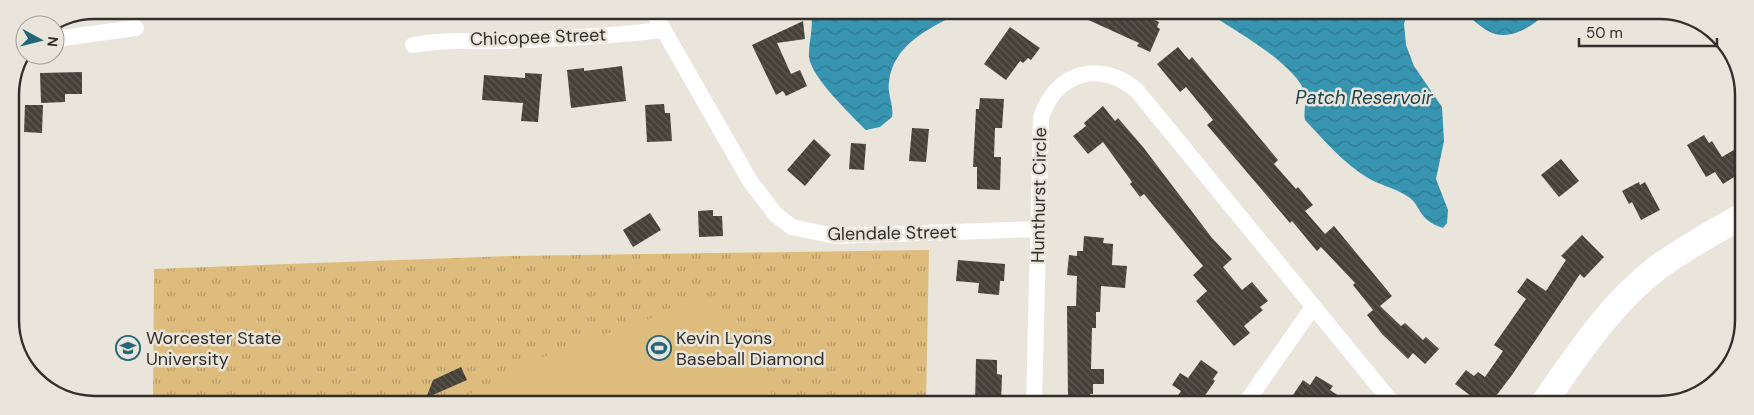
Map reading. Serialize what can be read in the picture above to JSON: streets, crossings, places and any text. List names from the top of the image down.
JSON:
{
  "streets": {
    "street": ["Chicopee Street", "Hunthurst Circle", "Glendale Street"]
  },
  "crossings": [
    ["Chicopee Street", "Glendale Street"],
    ["Hunthurst Circle", "Glendale Street"]
  ],
  "water": ["Patch Reservoir"],
  "places": {
    "school or university": ["Worcester State University"],
    "sports": ["Kevin Lyons Baseball Diamond"]
  },
  "scale_bar": "50 m",
  "north": "right"
}
